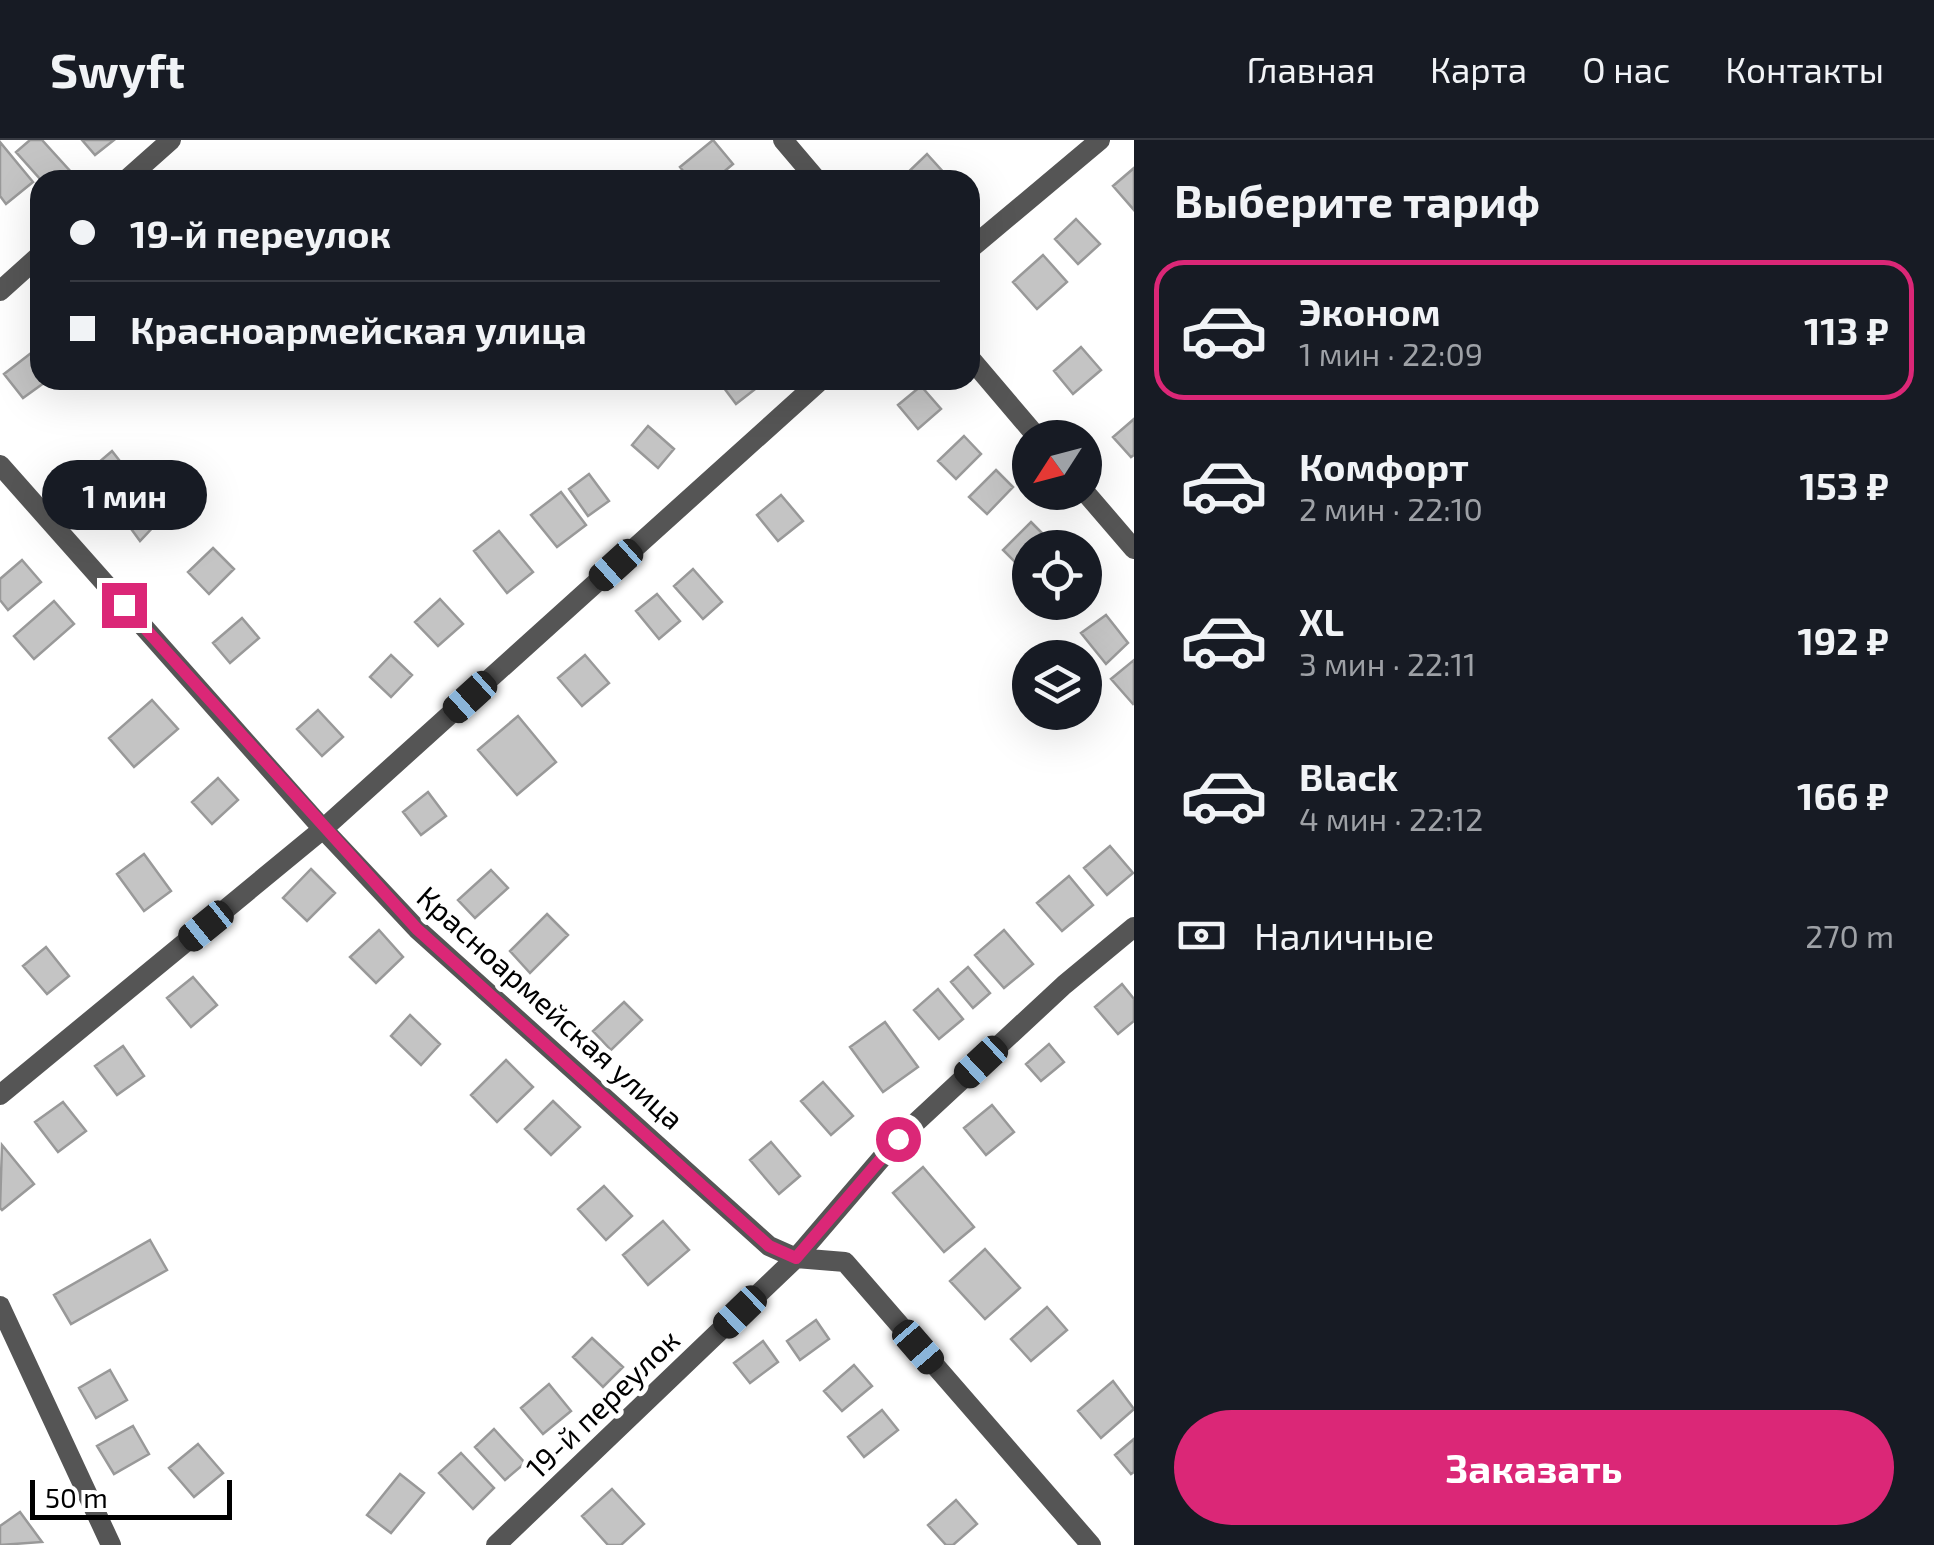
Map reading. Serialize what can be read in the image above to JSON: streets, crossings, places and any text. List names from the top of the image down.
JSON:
{
  "streets": {
    "street": ["Красноармейская улица", "19-й переулок"]
  },
  "crossings": [
    ["Красноармейская улица", "19-й переулок"]
  ],
  "scale_bar": "50 m",
  "north": "bottom left",
  "page": {
    "header": "Swyft",
    "nav": [
      "Главная",
      "Карта",
      "О нас",
      "Контакты"
    ],
    "heading": "Выберите тариф",
    "banner": ["19-й переулок", "Красноармейская улица"],
    "list": [
      {
        "name": "Эконом",
        "note": "1 мин · 22:09",
        "value": "113 ₽"
      },
      {
        "name": "Комфорт",
        "note": "2 мин · 22:10",
        "value": "153 ₽"
      },
      {
        "name": "XL",
        "note": "3 мин · 22:11",
        "value": "192 ₽"
      },
      {
        "name": "Black",
        "note": "4 мин · 22:12",
        "value": "166 ₽"
      }
    ],
    "bubble": "1 мин",
    "pay": ["Наличные", "270 m"],
    "buttons": "Заказать",
    "scale": "50 m"
  }
}
